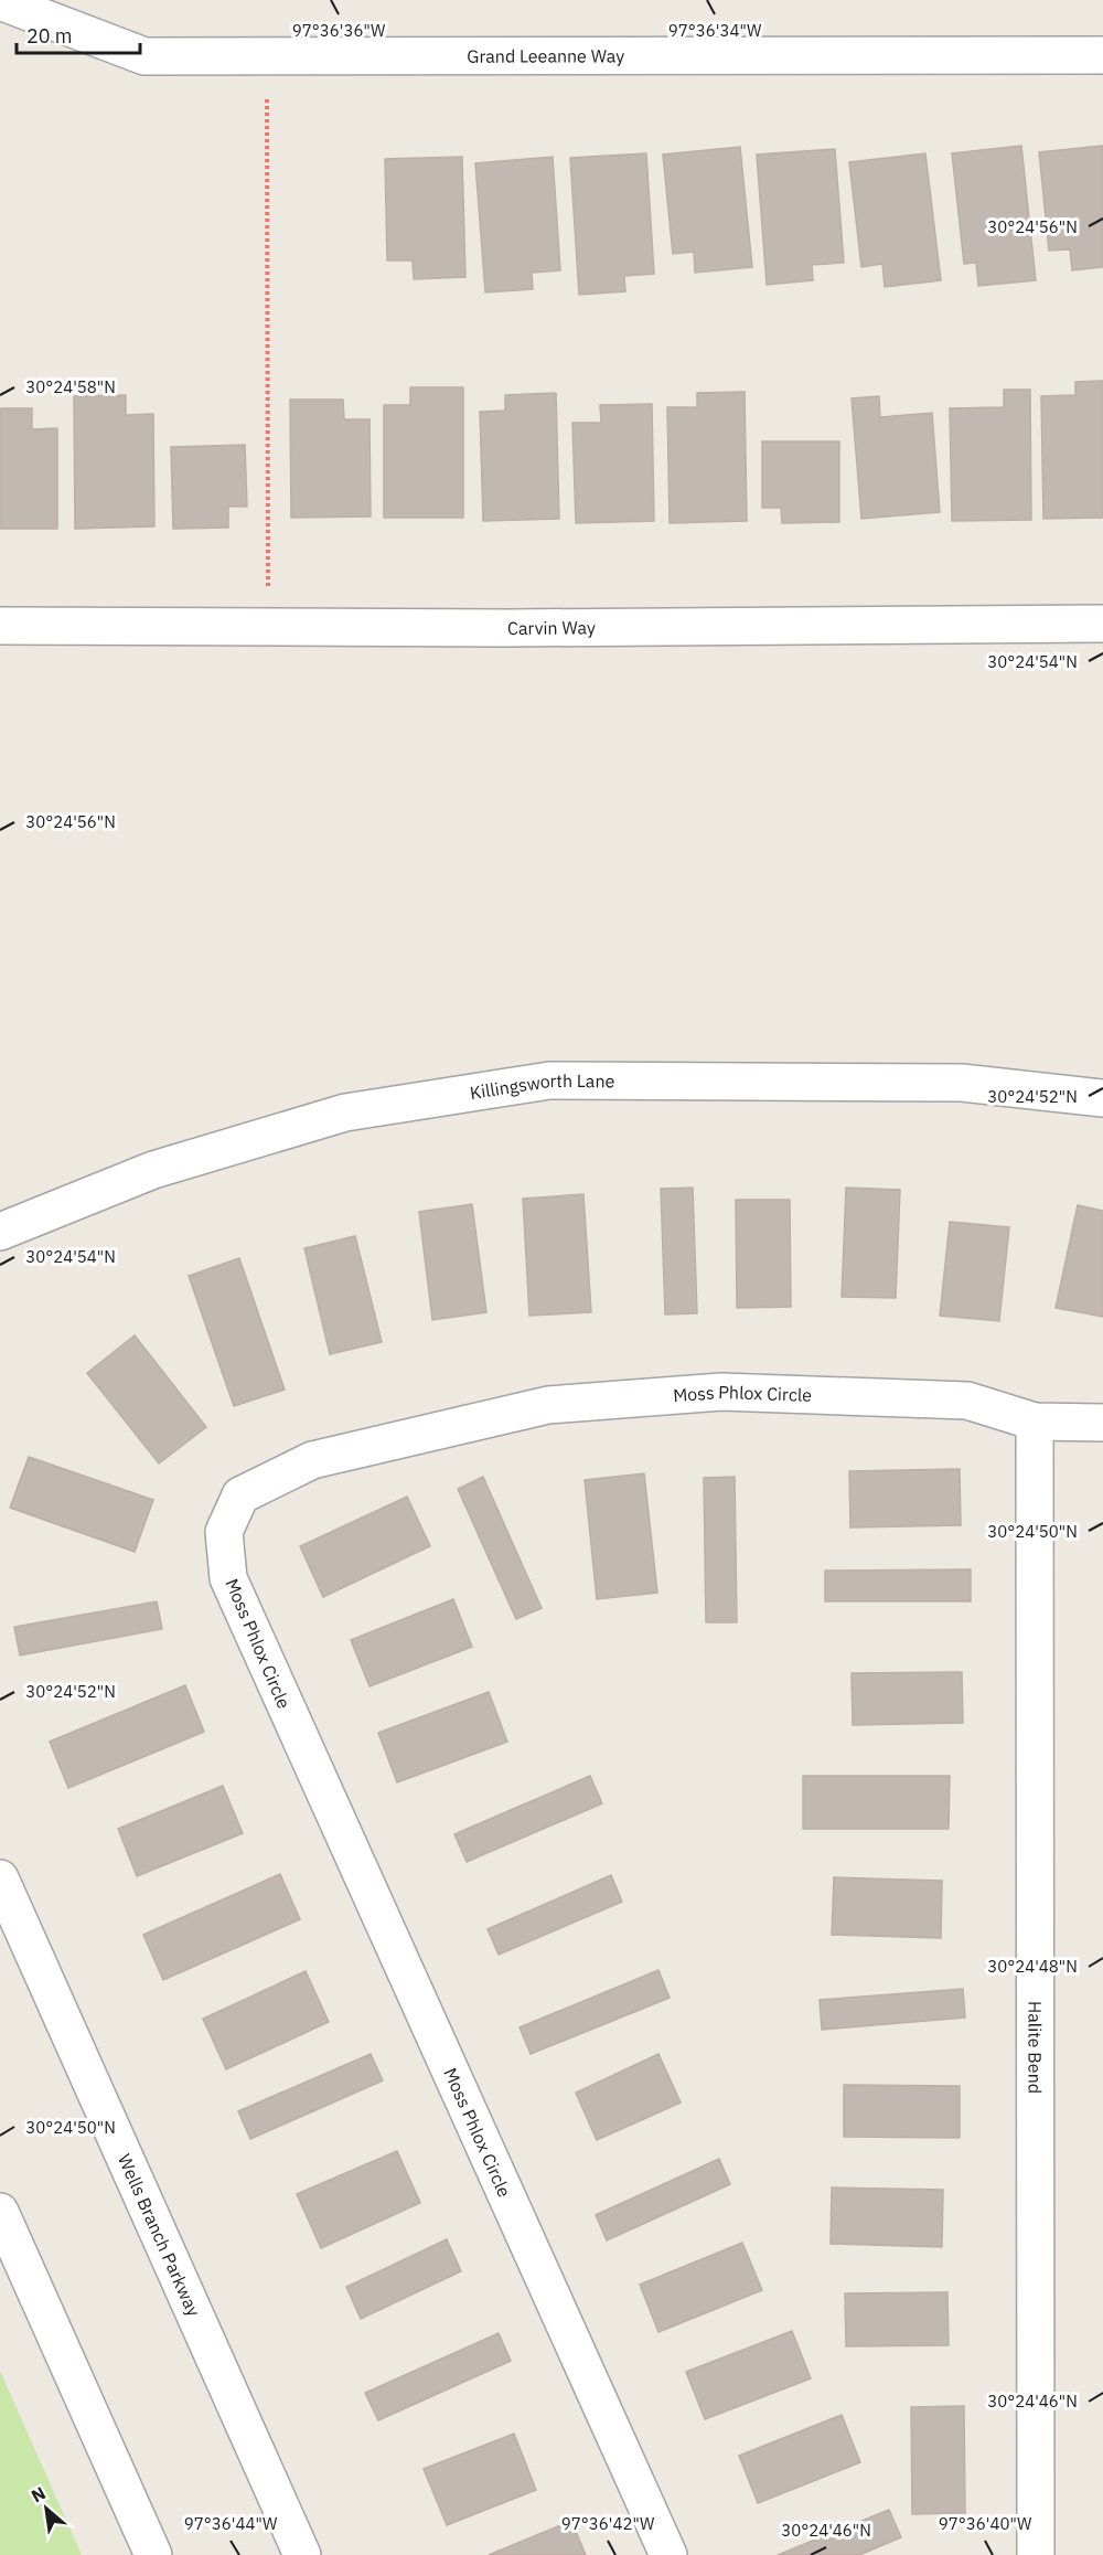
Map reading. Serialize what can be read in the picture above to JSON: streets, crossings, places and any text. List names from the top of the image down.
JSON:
{
  "streets": {
    "street": [
      "Grand Leeanne Way",
      "Carvin Way",
      "Killingsworth Lane",
      "Moss Phlox Circle",
      "Halite Bend",
      "Wells Branch Parkway"
    ]
  },
  "crossings": [
    ["Moss Phlox Circle", "Halite Bend"]
  ],
  "scale_bar": "20 m",
  "north": "top left",
  "coordinates": [
    "97°36'36\"W",
    "97°36'34\"W",
    "30°24'56\"N",
    "30°24'58\"N",
    "30°24'54\"N",
    "30°24'52\"N",
    "30°24'50\"N",
    "30°24'48\"N",
    "30°24'46\"N",
    "97°36'44\"W",
    "97°36'42\"W",
    "97°36'40\"W"
  ]
}
